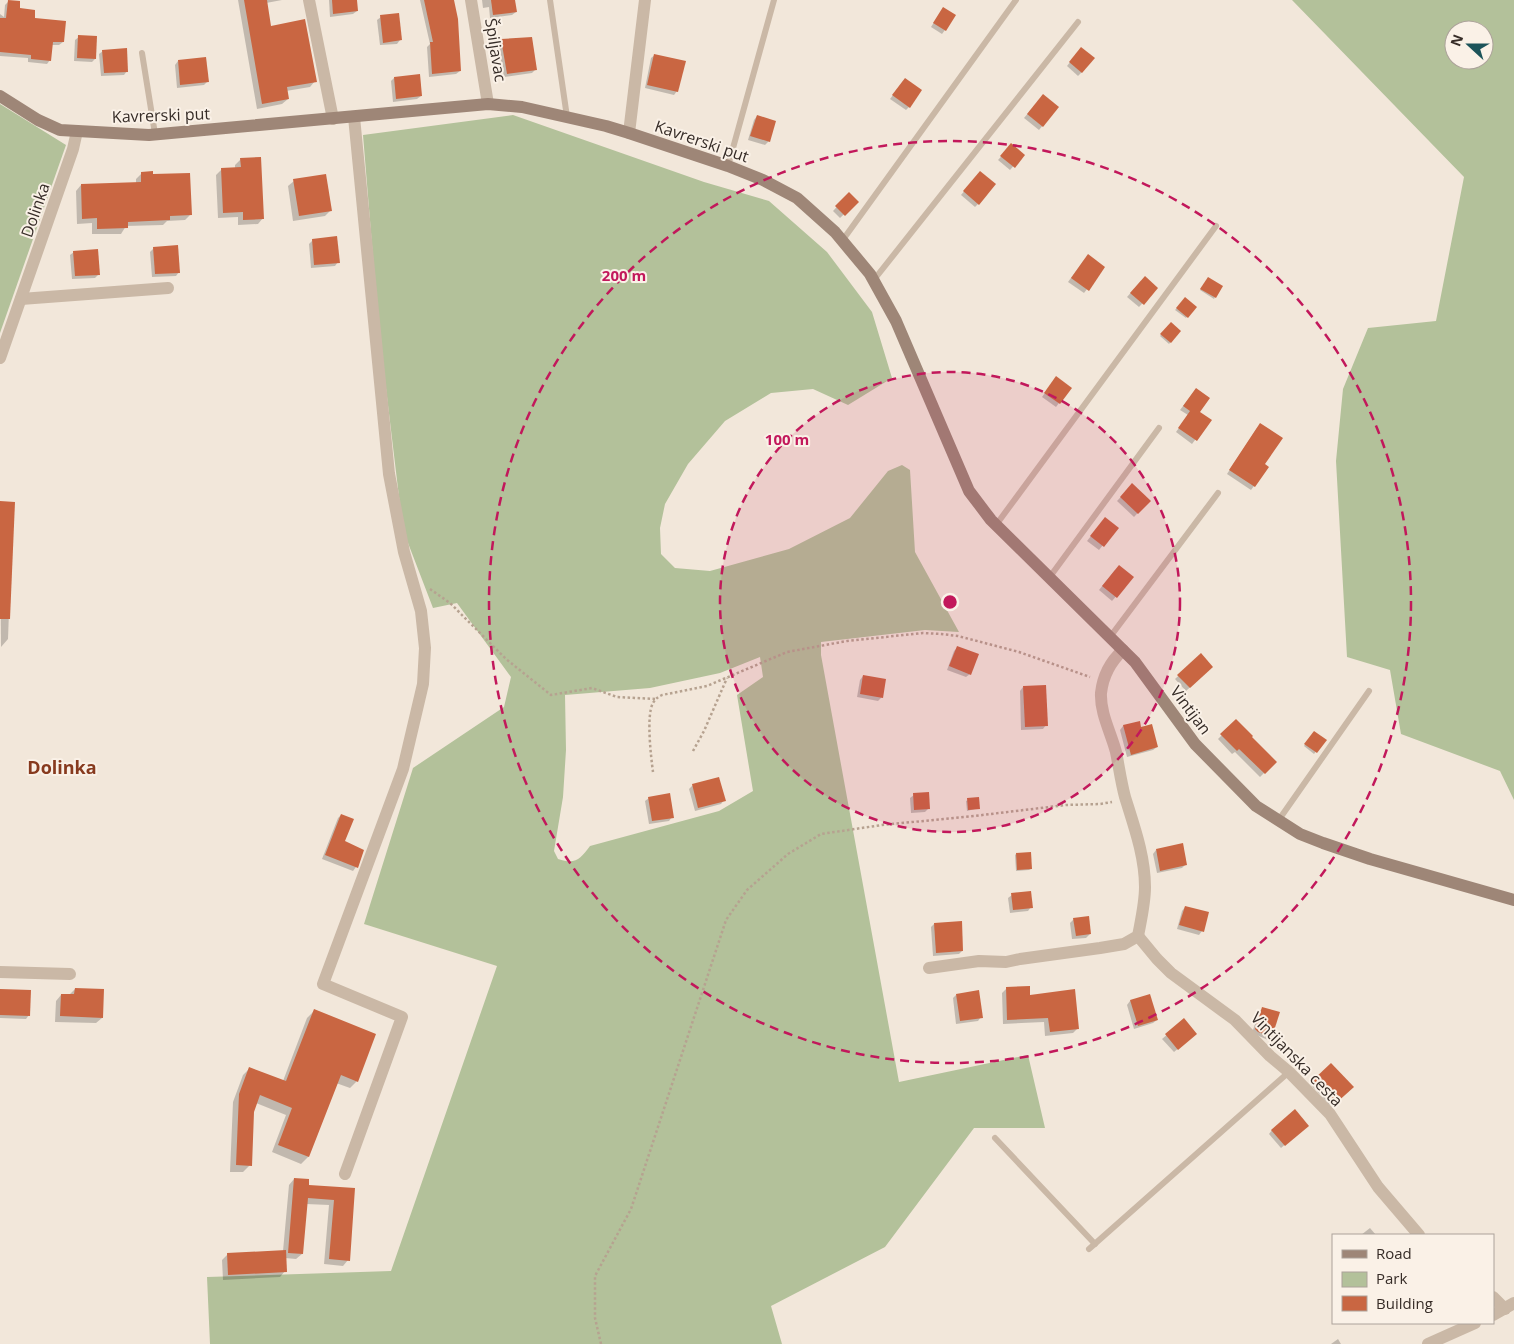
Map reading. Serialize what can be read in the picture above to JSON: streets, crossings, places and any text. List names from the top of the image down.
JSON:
{
  "streets": {
    "main road": ["Kavrerski put", "Vintijan"],
    "street": ["Špiljavac", "Dolinka", "Vintijanska cesta"]
  },
  "crossings": [
    ["Špiljavac", "Kavrerski put"],
    ["Kavrerski put", "Dolinka"],
    ["Kavrerski put", "Vintijan"]
  ],
  "districts": ["Dolinka"],
  "legend": ["Road", "Park", "Building"],
  "north": "left",
  "rings": ["200 m", "100 m"]
}
